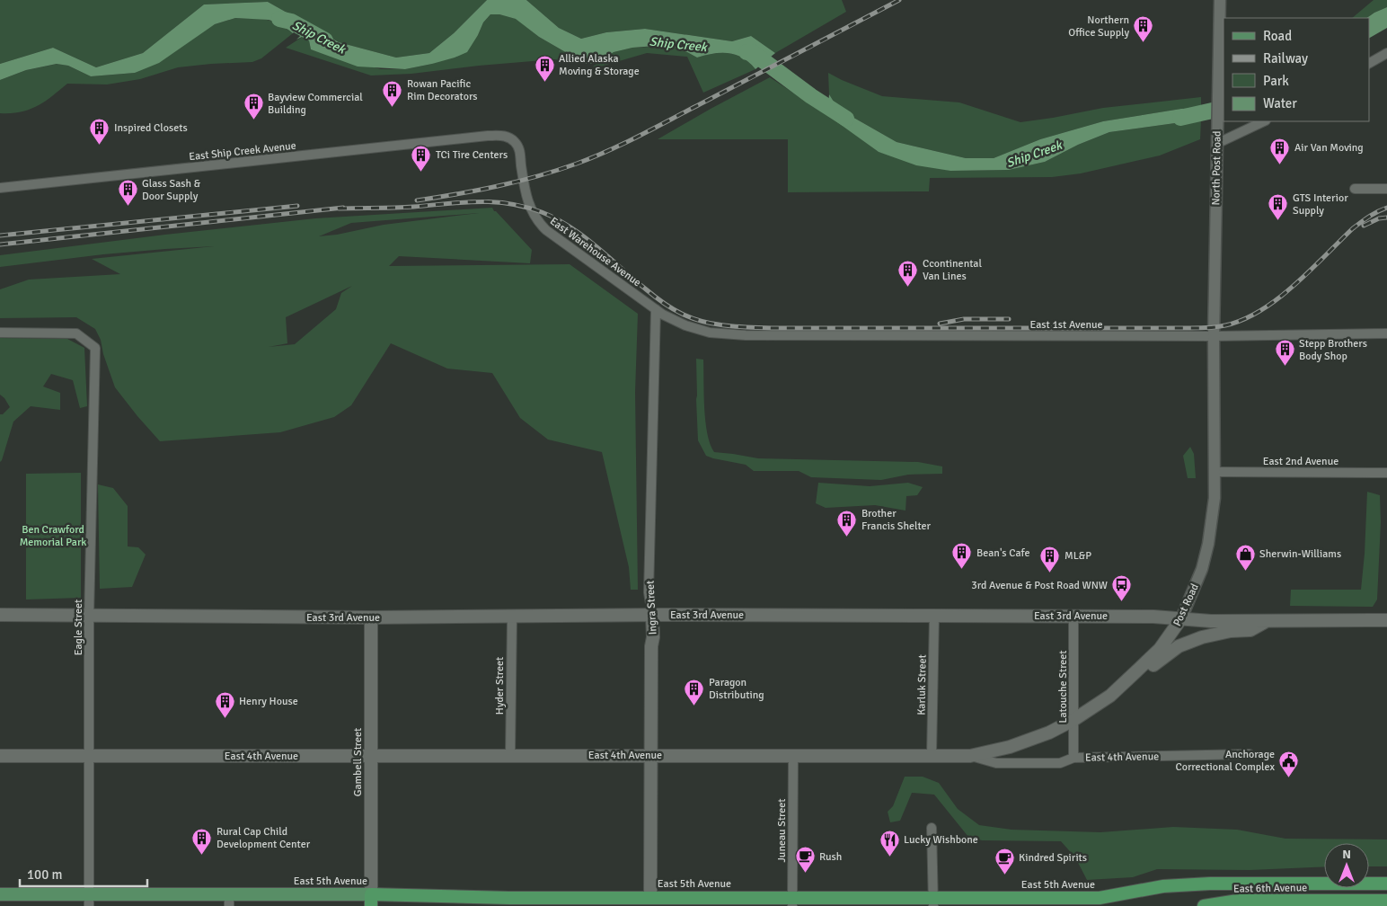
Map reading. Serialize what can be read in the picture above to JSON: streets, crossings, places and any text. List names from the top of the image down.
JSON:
{
  "streets": {
    "highway": ["East 5th Avenue", "East 6th Avenue"],
    "main road": [
      "Post Road",
      "Ingra Street",
      "East 3rd Avenue",
      "East 4th Avenue",
      "Gambell Street"
    ],
    "street": [
      "East Ship Creek Avenue",
      "North Post Road",
      "East Warehouse Avenue",
      "East 1st Avenue",
      "East 2nd Avenue",
      "Eagle Street",
      "Karluk Street",
      "Hyder Street",
      "Latouche Street",
      "Juneau Street"
    ]
  },
  "crossings": [
    ["East Ship Creek Avenue", "East Warehouse Avenue"],
    ["North Post Road", "East 1st Avenue"],
    ["North Post Road", "Post Road"],
    ["East Warehouse Avenue", "East 1st Avenue"],
    ["East Warehouse Avenue", "Ingra Street"],
    ["East 1st Avenue", "Post Road"],
    ["East 2nd Avenue", "Post Road"],
    ["Post Road", "East 3rd Avenue"],
    ["Post Road", "Latouche Street"],
    ["Post Road", "East 4th Avenue"],
    ["Ingra Street", "East 3rd Avenue"],
    ["Ingra Street", "East 4th Avenue"],
    ["Ingra Street", "East 5th Avenue"],
    ["East 3rd Avenue", "Eagle Street"],
    ["East 3rd Avenue", "Karluk Street"],
    ["East 3rd Avenue", "Hyder Street"],
    ["East 3rd Avenue", "Latouche Street"],
    ["East 3rd Avenue", "Gambell Street"],
    ["Eagle Street", "East 4th Avenue"],
    ["Eagle Street", "East 5th Avenue"],
    ["Karluk Street", "East 4th Avenue"],
    ["Hyder Street", "East 4th Avenue"],
    ["Latouche Street", "East 4th Avenue"],
    ["East 4th Avenue", "Gambell Street"],
    ["East 4th Avenue", "Juneau Street"],
    ["Gambell Street", "East 5th Avenue"],
    ["Juneau Street", "East 5th Avenue"]
  ],
  "water": ["Ship Creek"],
  "parks": ["Ben Crawford Memorial Park"],
  "places": {
    "building": [
      "Northern Office Supply",
      "Allied Alaska Moving & Storage",
      "Rowan Pacific Rim Decorators",
      "Bayview Commercial Building",
      "Inspired Closets",
      "Air Van Moving",
      "TCi Tire Centers",
      "Glass Sash & Door Supply",
      "GTS Interior Supply",
      "Ccontinental Van Lines",
      "Stepp Brothers Body Shop",
      "Brother Francis Shelter",
      "Bean's Cafe",
      "ML&P",
      "Paragon Distributing",
      "Henry House",
      "Rural Cap Child Development Center"
    ],
    "shop": ["Sherwin-Williams"],
    "bus stop": ["3rd Avenue & Post Road WNW"],
    "public building": ["Anchorage Correctional Complex"],
    "restaurant": ["Lucky Wishbone"],
    "cafe": ["Rush", "Kindred Spirits"]
  },
  "legend": [
    "Road",
    "Railway",
    "Park",
    "Water"
  ],
  "scale_bar": "100 m",
  "north": "top"
}
